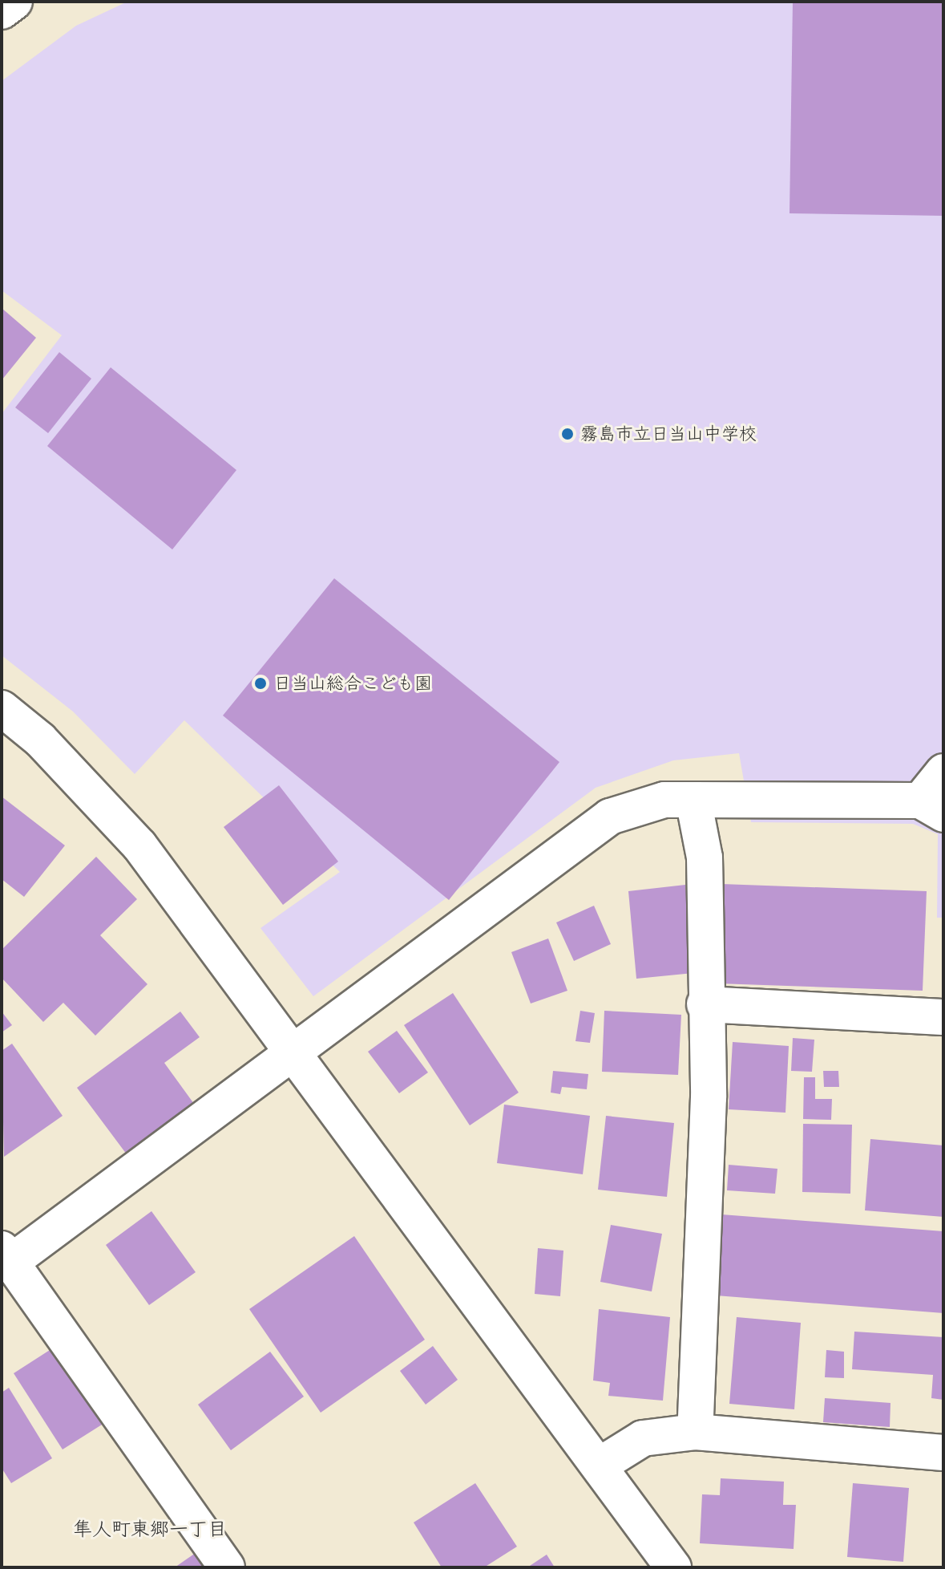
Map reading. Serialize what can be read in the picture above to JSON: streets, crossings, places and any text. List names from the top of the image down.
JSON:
{
  "districts": ["隼人町東郷一丁目"],
  "places": ["霧島市立日当山中学校", "日当山総合こども園"]
}
